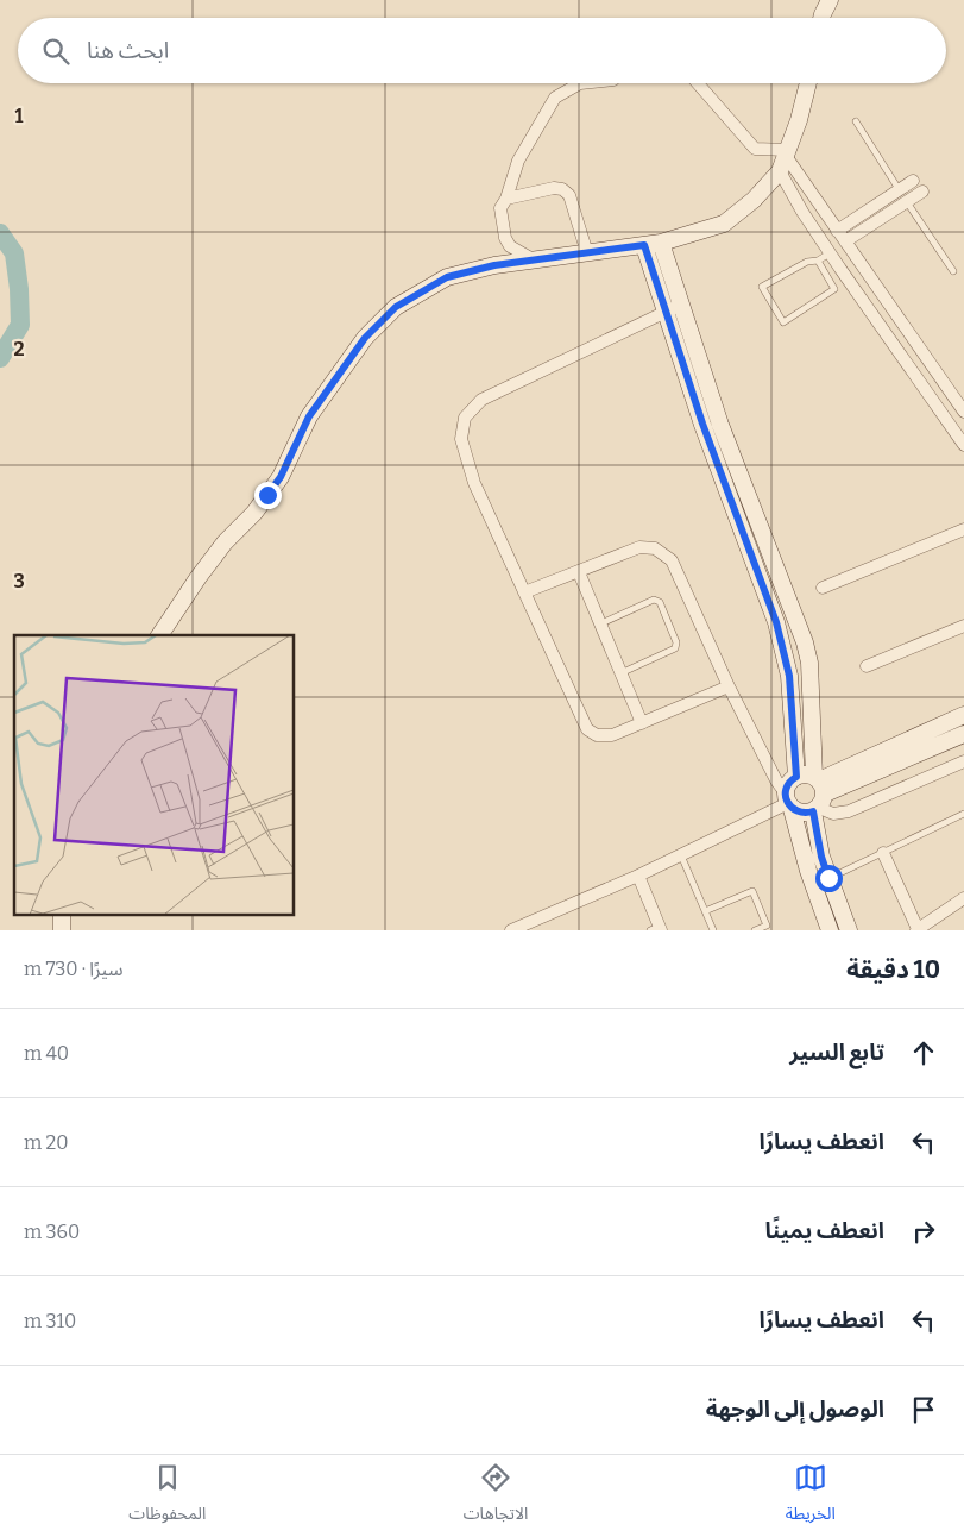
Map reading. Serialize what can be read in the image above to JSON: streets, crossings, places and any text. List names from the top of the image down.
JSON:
{
  "page": {
    "search": "ابحث هنا",
    "heading": ["10 دقيقة", "سيرًا · 730 m"],
    "list": [
      ["تابع السير", "40 m"],
      ["انعطف يسارًا", "20 m"],
      ["انعطف يمينًا", "360 m"],
      ["انعطف يسارًا", "310 m"],
      "الوصول إلى الوجهة"
    ],
    "nav": ["الخريطة", "الاتجاهات", "المحفوظات"]
  },
  "grid": {
    "rows": ["1", "2", "3"]
  }
}
